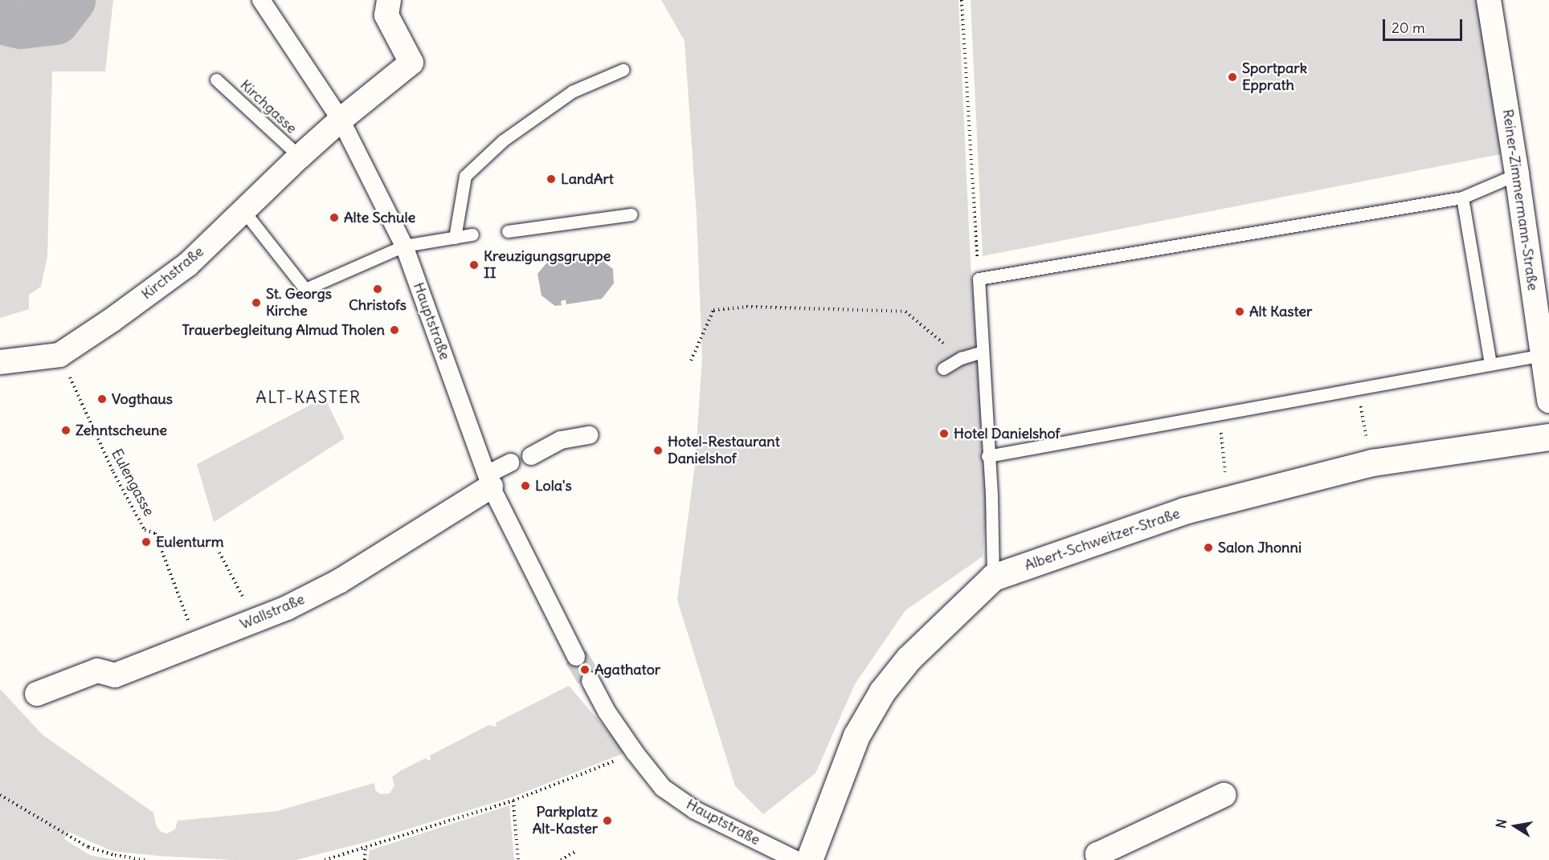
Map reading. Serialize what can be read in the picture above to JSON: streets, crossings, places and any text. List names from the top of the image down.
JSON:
{
  "streets": {
    "street": [
      "Reiner-Zimmermann-Straße",
      "Kirchstraße",
      "Hauptstraße",
      "Albert-Schweitzer-Straße",
      "Wallstraße"
    ],
    "lane": ["Kirchgasse"],
    "path": ["Eulengasse"]
  },
  "crossings": [
    ["Kirchgasse", "Kirchstraße"],
    ["Kirchstraße", "Hauptstraße"],
    ["Kirchstraße", "Eulengasse"],
    ["Hauptstraße", "Wallstraße"],
    ["Eulengasse", "Wallstraße"]
  ],
  "districts": ["ALT-KASTER"],
  "places": [
    "Sportpark Epprath",
    "LandArt",
    "Alte Schule",
    "Kreuzigungsgruppe II",
    "Christofs",
    "St. Georgs Kirche",
    "Alt Kaster",
    "Trauerbegleitung Almud Tholen",
    "Vogthaus",
    "Zehntscheune",
    "Hotel Danielshof",
    "Hotel-Restaurant Danielshof",
    "Lola's",
    "Eulenturm",
    "Salon Jhonni",
    "Agathator",
    "Parkplatz Alt-Kaster"
  ],
  "scale_bar": "20 m",
  "north": "left"
}
